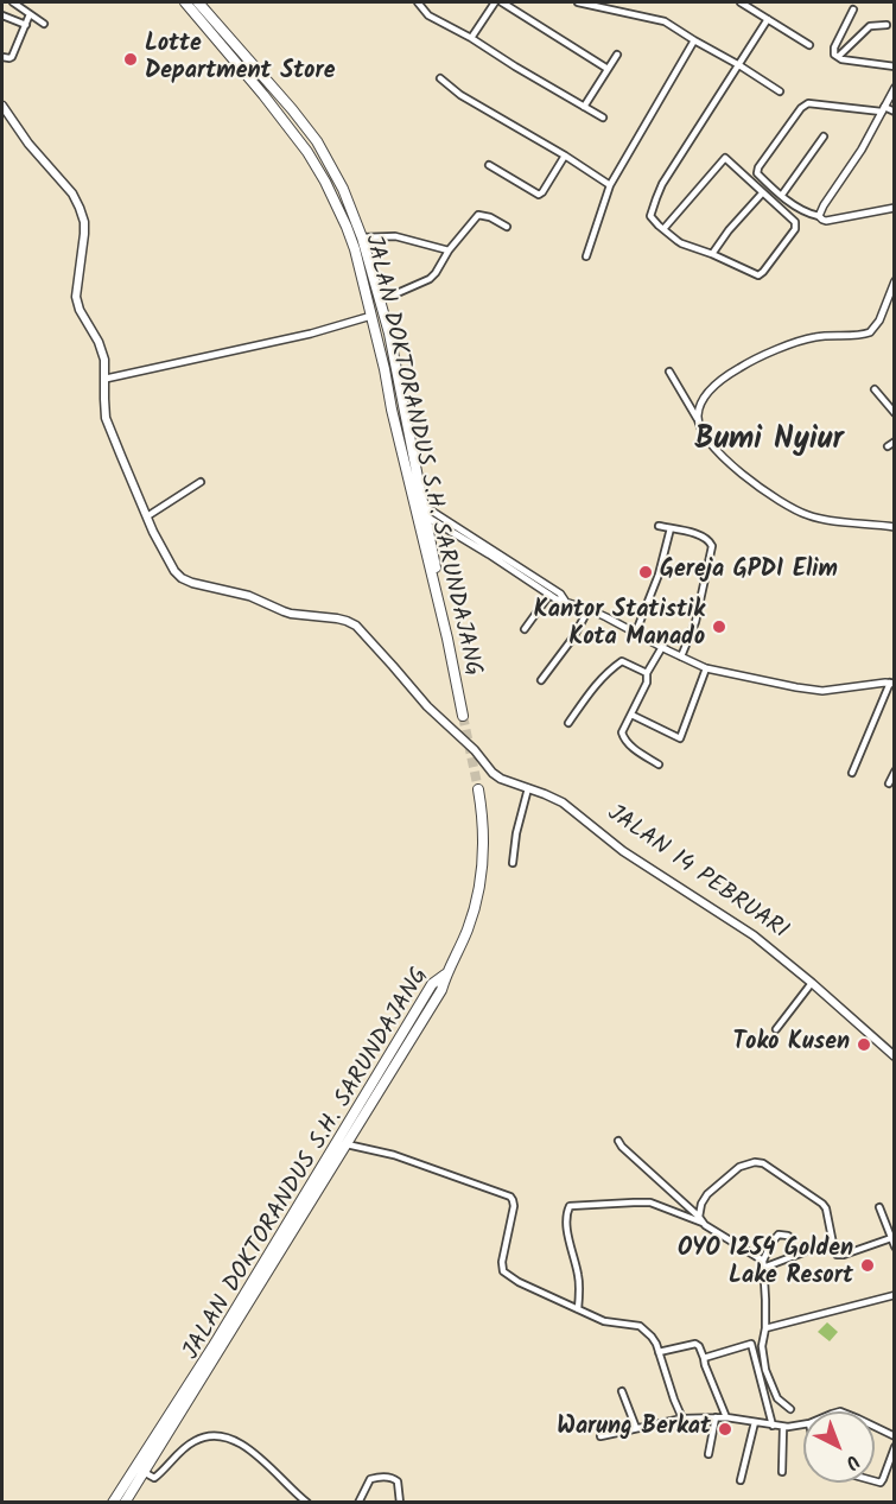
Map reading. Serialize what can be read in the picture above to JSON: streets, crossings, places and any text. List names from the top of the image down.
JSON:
{
  "streets": {
    "highway": ["JALAN DOKTORANDUS S.H. SARUNDAJANG"],
    "main road": ["JALAN 14 PEBRUARI"]
  },
  "districts": ["Bumi Nyiur"],
  "places": [
    "Lotte Department Store",
    "Gereja GPDI Elim",
    "Kantor Statistik Kota Manado",
    "Toko Kusen",
    "OYO 1254 Golden Lake Resort",
    "Warung Berkat"
  ],
  "north": "bottom right"
}
